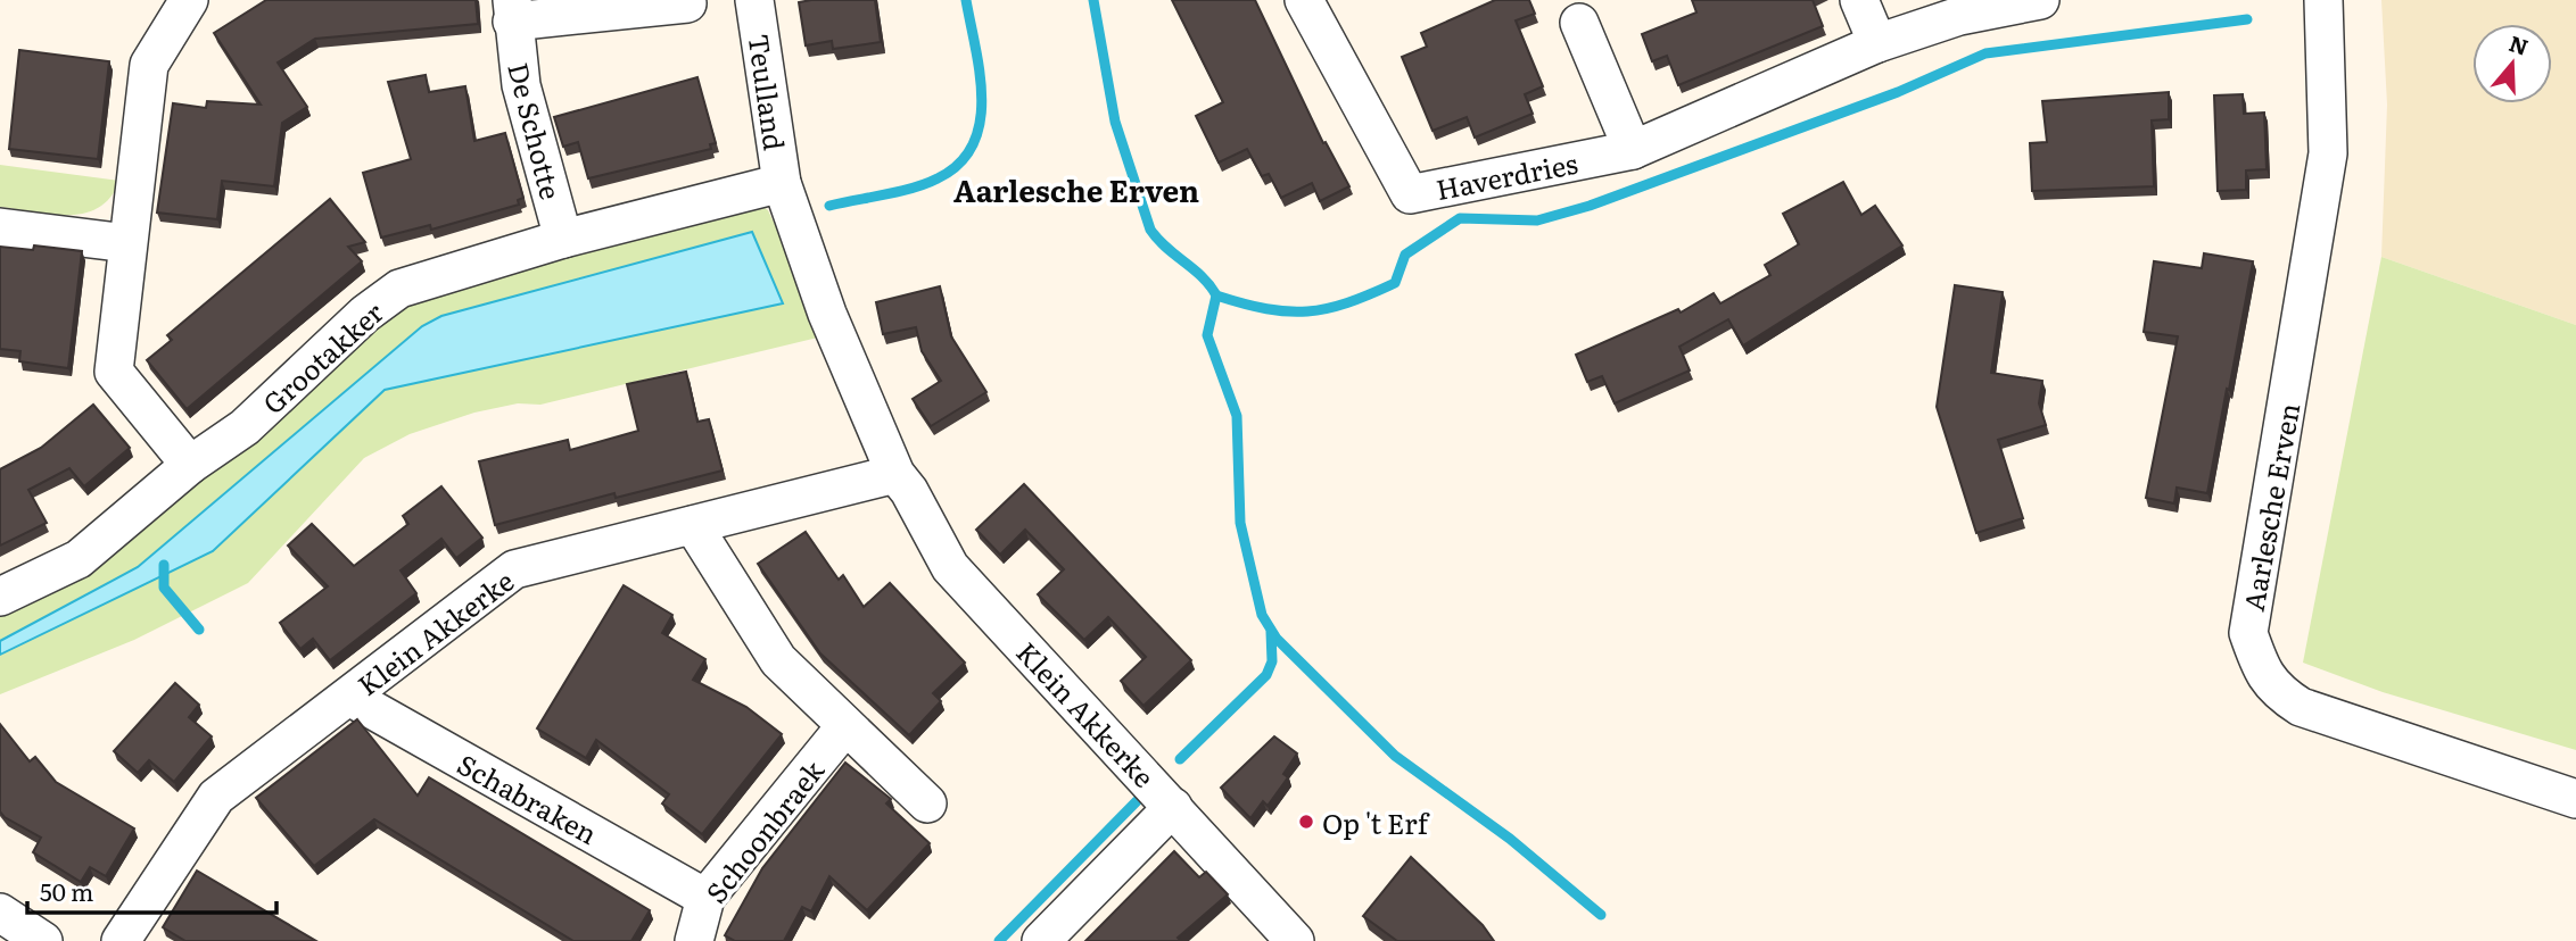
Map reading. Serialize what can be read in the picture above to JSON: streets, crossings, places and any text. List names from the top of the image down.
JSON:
{
  "streets": {
    "street": [
      "Teulland",
      "De Schotte",
      "Haverdries",
      "Grootakker",
      "Aarlesche Erven",
      "Klein Akkerke",
      "Schabraken",
      "Schoonbraek"
    ]
  },
  "crossings": [
    ["Teulland", "Grootakker"],
    ["Teulland", "Klein Akkerke"],
    ["De Schotte", "Grootakker"],
    ["Grootakker", "Klein Akkerke"],
    ["Klein Akkerke", "Schabraken"],
    ["Schabraken", "Schoonbraek"]
  ],
  "districts": ["Aarlesche Erven"],
  "places": ["Op 't Erf"],
  "scale_bar": "50 m",
  "north": "top"
}
